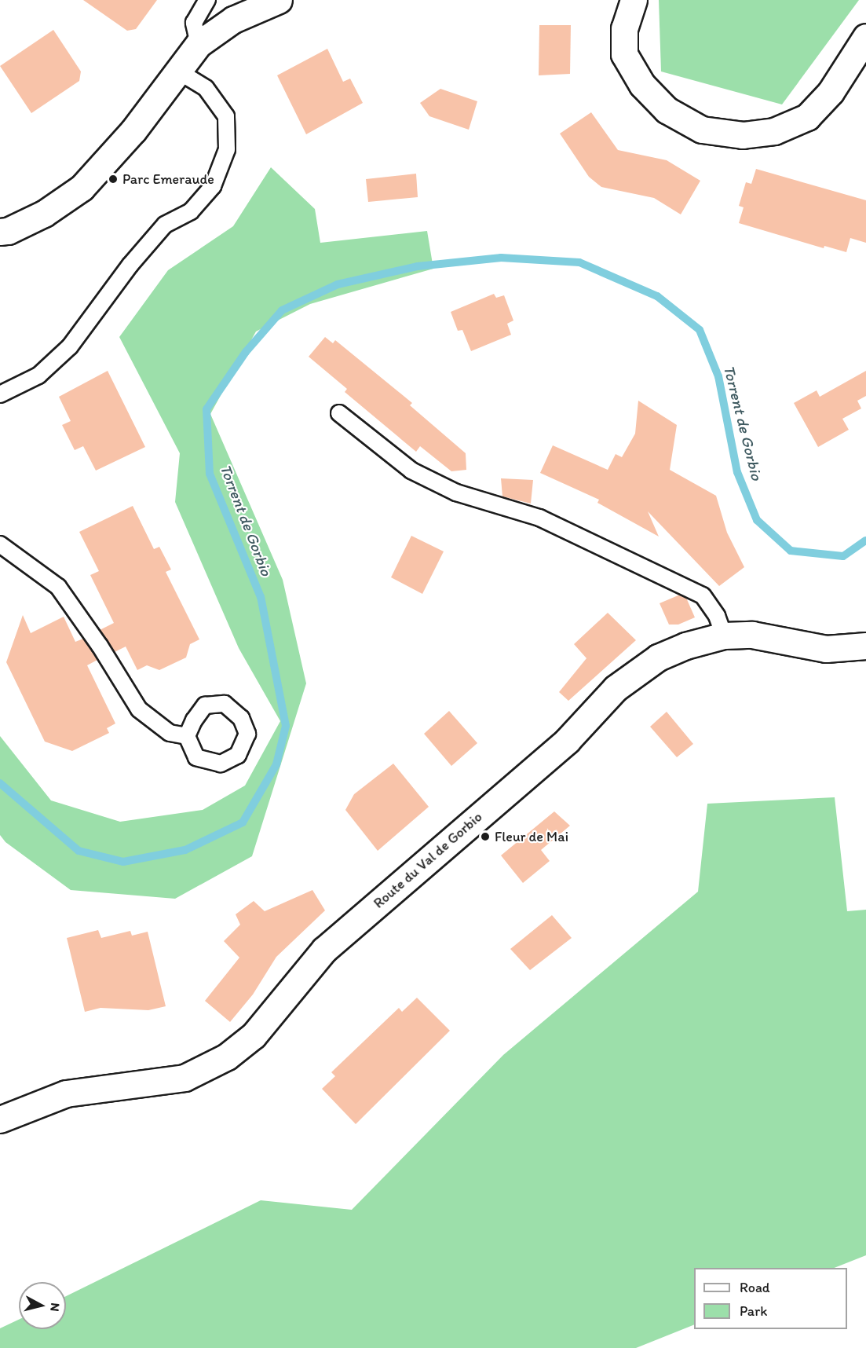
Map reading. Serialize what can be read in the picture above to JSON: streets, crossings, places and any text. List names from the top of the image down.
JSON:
{
  "streets": {
    "street": ["Route du Val de Gorbio"]
  },
  "water": ["Torrent de Gorbio"],
  "places": ["Parc Emeraude", "Fleur de Mai"],
  "legend": ["Road", "Park"],
  "north": "right"
}
